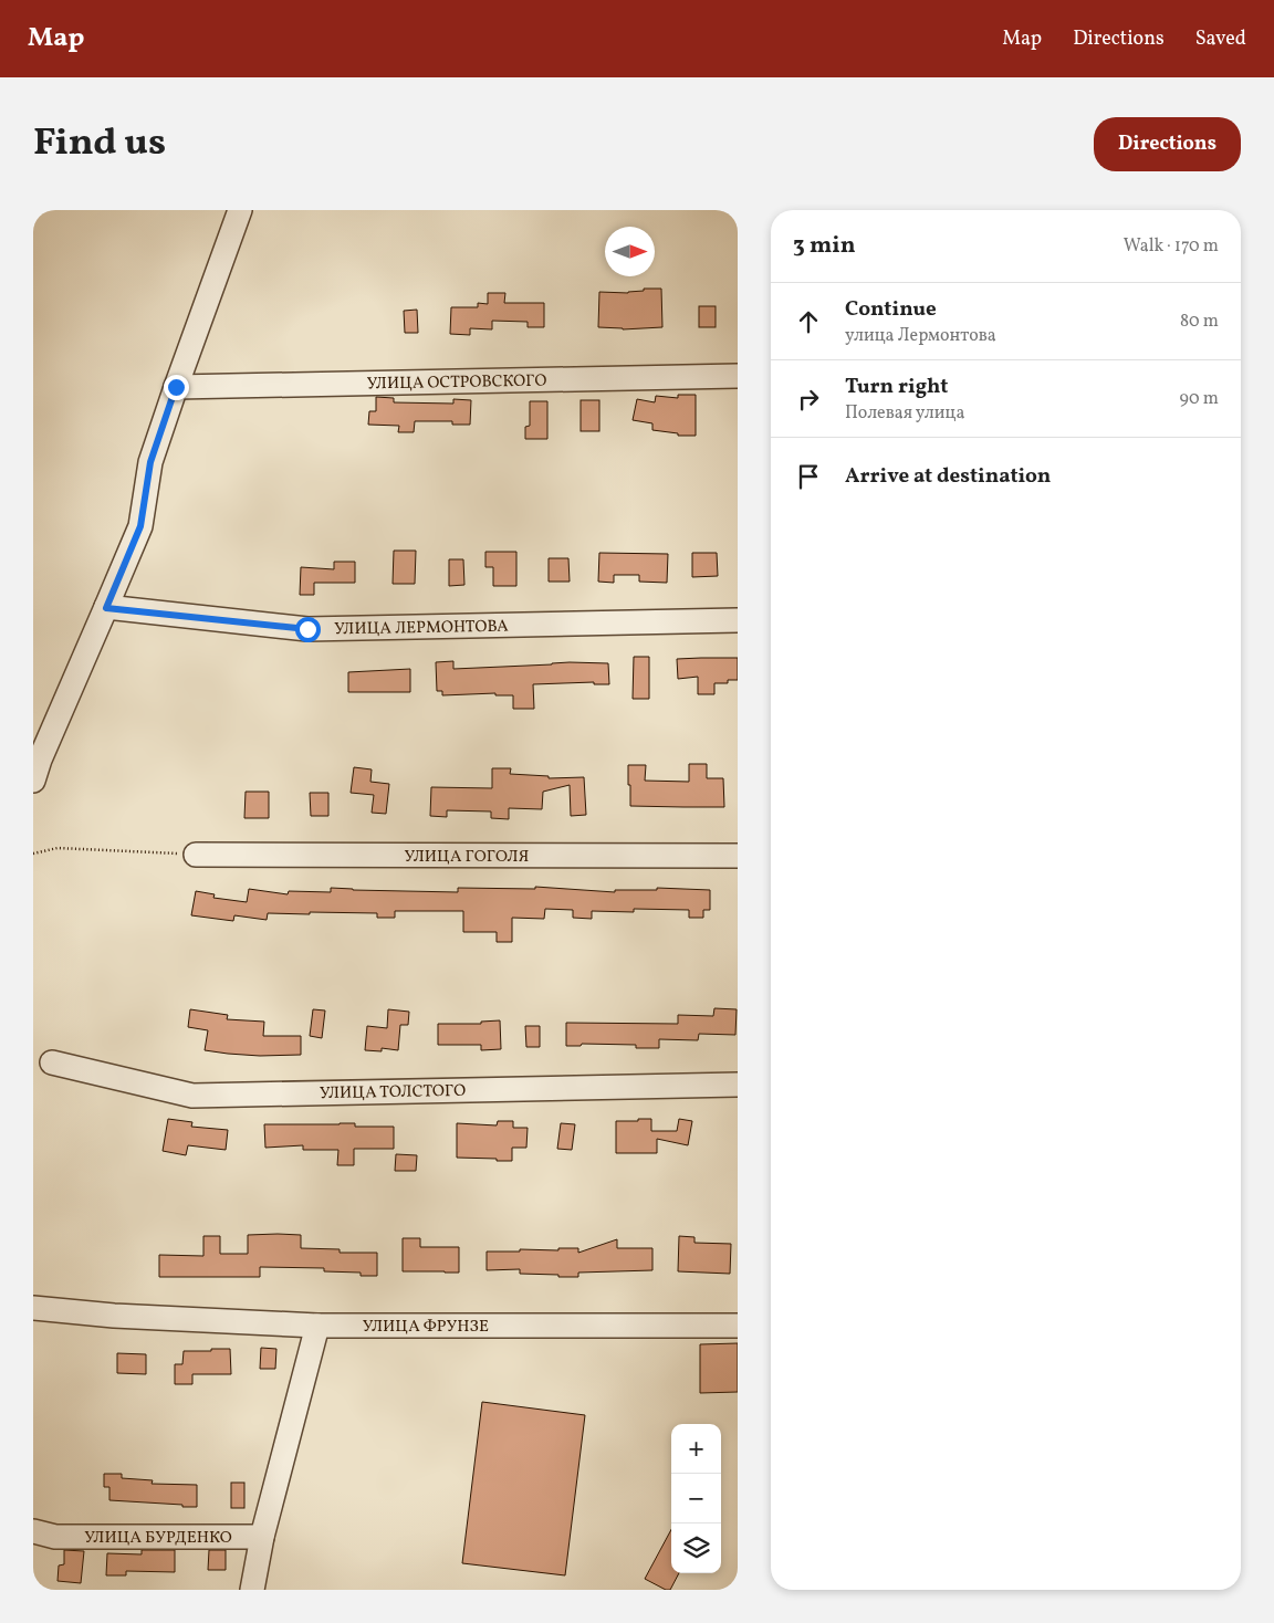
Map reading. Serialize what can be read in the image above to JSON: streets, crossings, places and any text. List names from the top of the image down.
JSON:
{
  "streets": {
    "street": [
      "УЛИЦА ОСТРОВСКОГО",
      "УЛИЦА ЛЕРМОНТОВА",
      "УЛИЦА ГОГОЛЯ",
      "УЛИЦА ТОЛСТОГО",
      "УЛИЦА ФРУНЗЕ",
      "УЛИЦА БУРДЕНКО"
    ]
  },
  "north": "right",
  "page": {
    "header": "Map",
    "nav": ["Map", "Directions", "Saved"],
    "title": "Find us",
    "buttons": "Directions",
    "heading": ["3 min", "Walk · 170 m"],
    "list": [
      ["Continue", "улица Лермонтова", "80 m"],
      ["Turn right", "Полевая улица", "90 m"],
      "Arrive at destination"
    ],
    "map_buttons": ["+", "−"]
  }
}
